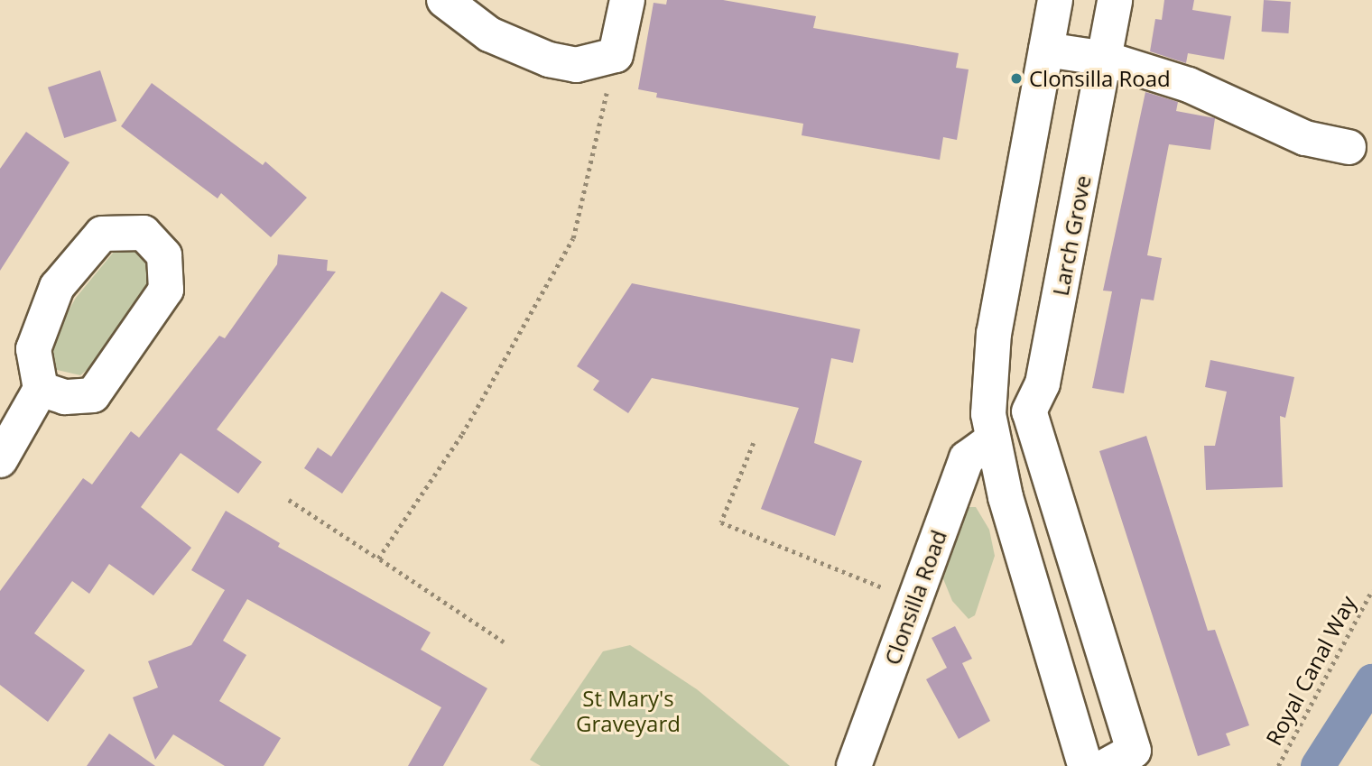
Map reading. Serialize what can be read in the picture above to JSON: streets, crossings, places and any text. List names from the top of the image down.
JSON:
{
  "streets": {
    "street": ["Larch Grove", "Clonsilla Road"],
    "path": ["Royal Canal Way"]
  },
  "parks": ["St Mary's Graveyard"],
  "places": ["Clonsilla Road"]
}
